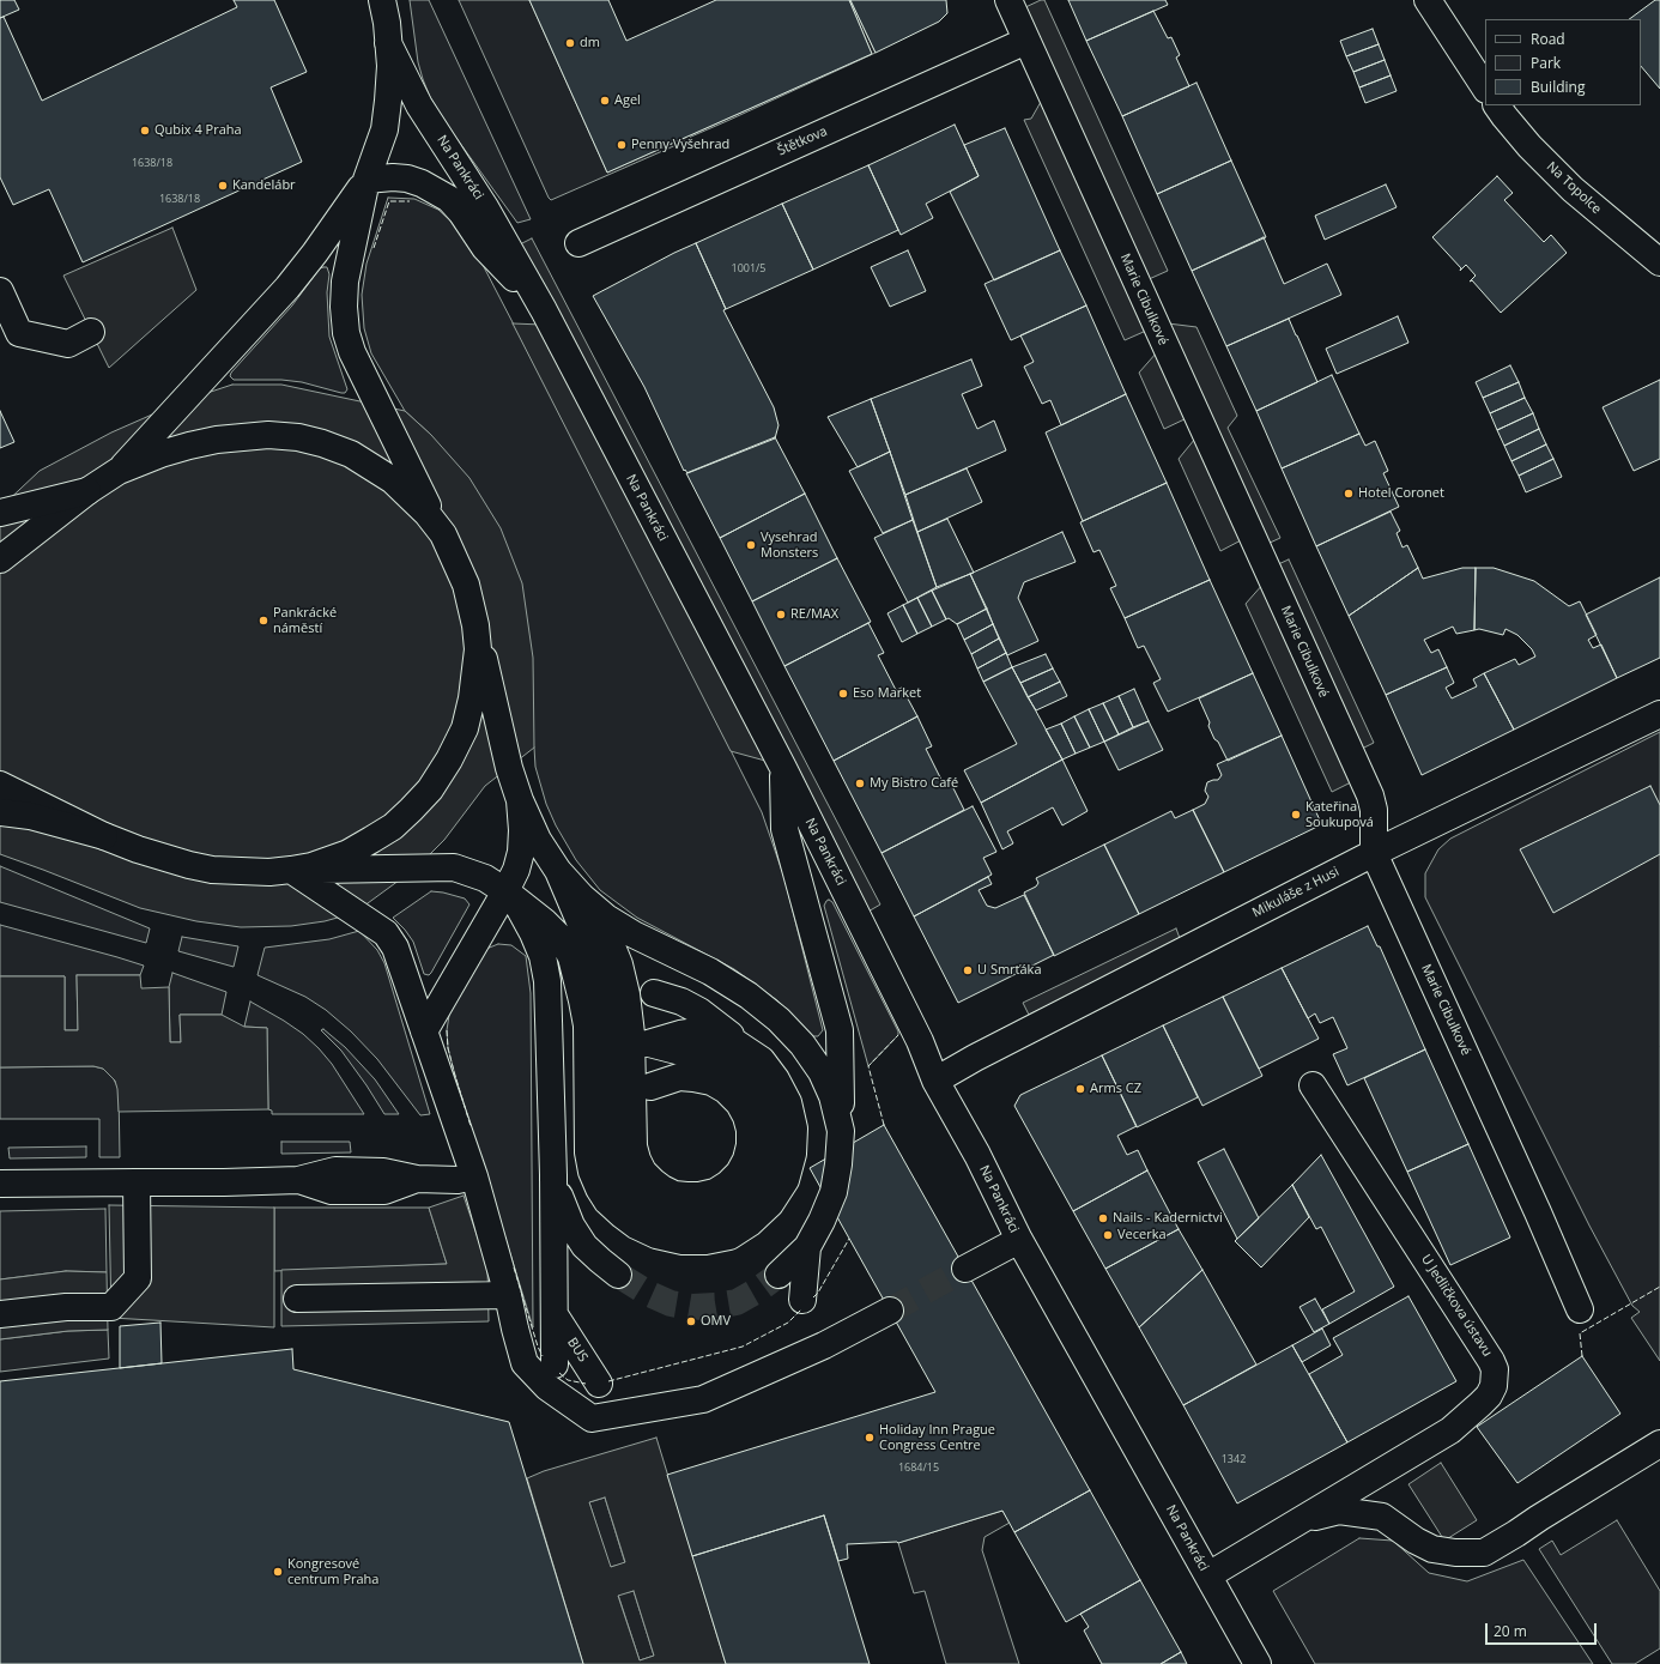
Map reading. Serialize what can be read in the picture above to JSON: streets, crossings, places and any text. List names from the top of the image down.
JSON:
{
  "streets": {
    "street": [
      "Štětkova",
      "Na Pankráci",
      "Na Topolce",
      "Marie Cibulkové",
      "Mikuláše z Husi",
      "U Jedličkova ústavu",
      "BUS"
    ]
  },
  "crossings": [
    ["Štětkova", "Marie Cibulkové"],
    ["Na Pankráci", "Mikuláše z Husi"],
    ["Na Pankráci", "U Jedličkova ústavu"],
    ["Marie Cibulkové", "Mikuláše z Husi"]
  ],
  "places": [
    "dm",
    "Agel",
    "Qubix 4 Praha",
    "Penny Vyšehrad",
    "Kandelábr",
    "Hotel Coronet",
    "Vysehrad Monsters",
    "RE/MAX",
    "Pankrácké náměstí",
    "Eso Market",
    "My Bistro Café",
    "Kateřina Soukupová",
    "U Smrťáka",
    "Arms CZ",
    "Nails - Kadernictvi",
    "Vecerka",
    "OMV",
    "Holiday Inn Prague Congress Centre",
    "Kongresové centrum Praha"
  ],
  "house_numbers": [
    "1638/18",
    "1638/18",
    "1001/5",
    "1342",
    "1684/15"
  ],
  "legend": ["Road", "Park", "Building"],
  "scale_bar": "20 m"
}
